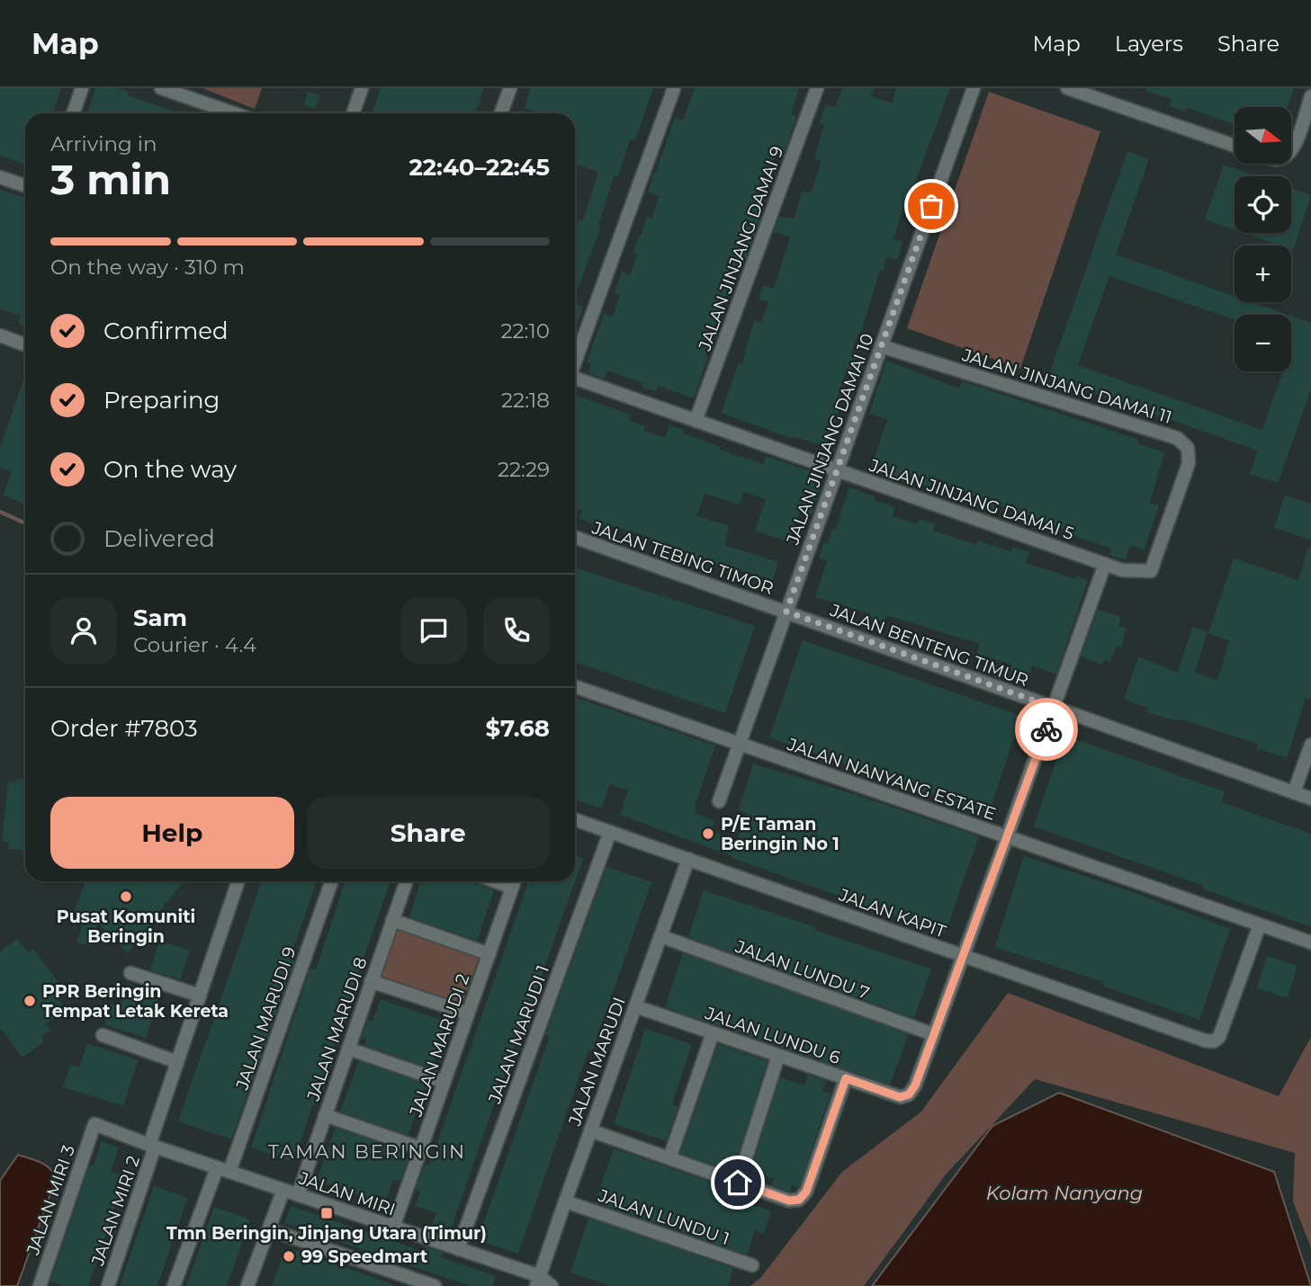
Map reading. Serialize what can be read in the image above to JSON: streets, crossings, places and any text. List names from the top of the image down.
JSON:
{
  "streets": {
    "street": [
      "JALAN JINJANG DAMAI 9",
      "JALAN JINJANG DAMAI 11",
      "JALAN JINJANG DAMAI 10",
      "JALAN JINJANG DAMAI 5",
      "JALAN TEBING TIMOR",
      "JALAN BENTENG TIMUR",
      "JALAN NANYANG ESTATE",
      "JALAN KAPIT",
      "JALAN LUNDU 7",
      "JALAN MARUDI 9",
      "JALAN MARUDI 8",
      "JALAN MARUDI 1",
      "JALAN LUNDU 6",
      "JALAN MARUDI 2",
      "JALAN MARUDI",
      "JALAN MIRI",
      "JALAN MIRI 3",
      "JALAN MIRI 2",
      "JALAN LUNDU 1"
    ]
  },
  "crossings": [
    ["JALAN JINJANG DAMAI 9", "JALAN JINJANG DAMAI 5"],
    ["JALAN JINJANG DAMAI 11", "JALAN JINJANG DAMAI 10"],
    ["JALAN JINJANG DAMAI 11", "JALAN JINJANG DAMAI 5"],
    ["JALAN JINJANG DAMAI 10", "JALAN JINJANG DAMAI 5"],
    ["JALAN JINJANG DAMAI 10", "JALAN TEBING TIMOR"],
    ["JALAN JINJANG DAMAI 10", "JALAN BENTENG TIMUR"],
    ["JALAN JINJANG DAMAI 10", "JALAN NANYANG ESTATE"],
    ["JALAN TEBING TIMOR", "JALAN BENTENG TIMUR"],
    ["JALAN NANYANG ESTATE", "JALAN KAPIT"],
    ["JALAN KAPIT", "JALAN MARUDI 1"],
    ["JALAN KAPIT", "JALAN MARUDI"],
    ["JALAN LUNDU 7", "JALAN LUNDU 6"],
    ["JALAN LUNDU 7", "JALAN MARUDI"],
    ["JALAN MARUDI 9", "JALAN MIRI"],
    ["JALAN MARUDI 8", "JALAN MIRI"],
    ["JALAN MARUDI 1", "JALAN MIRI"],
    ["JALAN LUNDU 6", "JALAN MARUDI"],
    ["JALAN MARUDI 2", "JALAN MIRI"],
    ["JALAN MARUDI", "JALAN MIRI"],
    ["JALAN MARUDI", "JALAN LUNDU 1"],
    ["JALAN MIRI", "JALAN MIRI 3"],
    ["JALAN MIRI", "JALAN MIRI 2"]
  ],
  "districts": ["TAMAN BERINGIN"],
  "water": ["Kolam Nanyang"],
  "places": {
    "other": [
      "P/E Taman Beringin No 1",
      "Pusat Komuniti Beringin",
      "PPR Beringin Tempat Letak Kereta",
      "99 Speedmart"
    ],
    "transit": ["Tmn Beringin, Jinjang Utara (Timur)"]
  },
  "north": "right",
  "page": {
    "header": "Map",
    "nav": ["Map", "Layers", "Share"],
    "map_buttons": ["+", "−"],
    "heading": ["3 min", "Arriving in", "22:40–22:45"],
    "panel": [
      "Sam",
      "Courier · 4.4",
      "Order #7803",
      "$7.68"
    ],
    "bar": "On the way · 310 m",
    "list": [
      ["Confirmed", "22:10"],
      ["Preparing", "22:18"],
      ["On the way", "22:29"],
      "Delivered"
    ],
    "buttons": ["Help", "Share"]
  }
}
